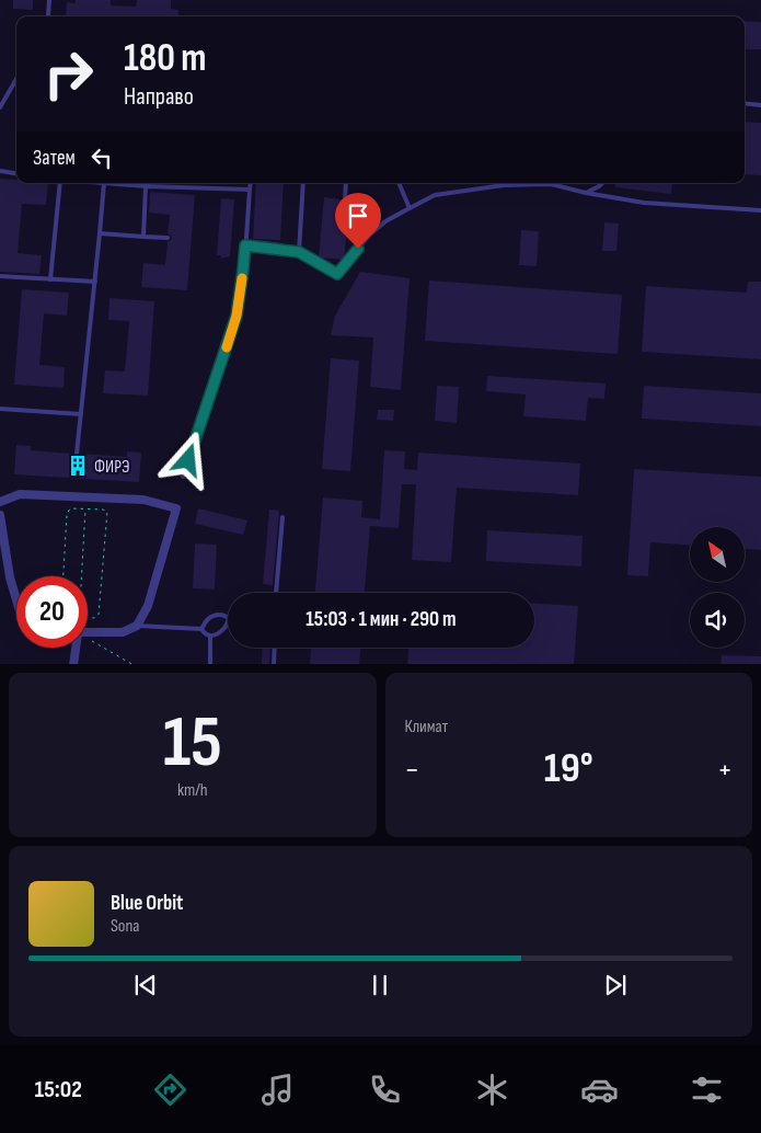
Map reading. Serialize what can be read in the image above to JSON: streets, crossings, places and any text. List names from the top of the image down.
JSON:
{
  "places": {
    "building": ["ФИРЭ"]
  },
  "north": "top left",
  "page": {
    "turn": ["180 m", "Направо"],
    "then": "Затем",
    "limit": "20",
    "trip": "15:03 · 1 мин · 290 m",
    "tile": [
      ["15", "km/h"],
      "Климат"
    ],
    "heat": ["−", "19°", "+"],
    "song": ["Blue Orbit", "Sona"],
    "tabs": "15:02"
  }
}
